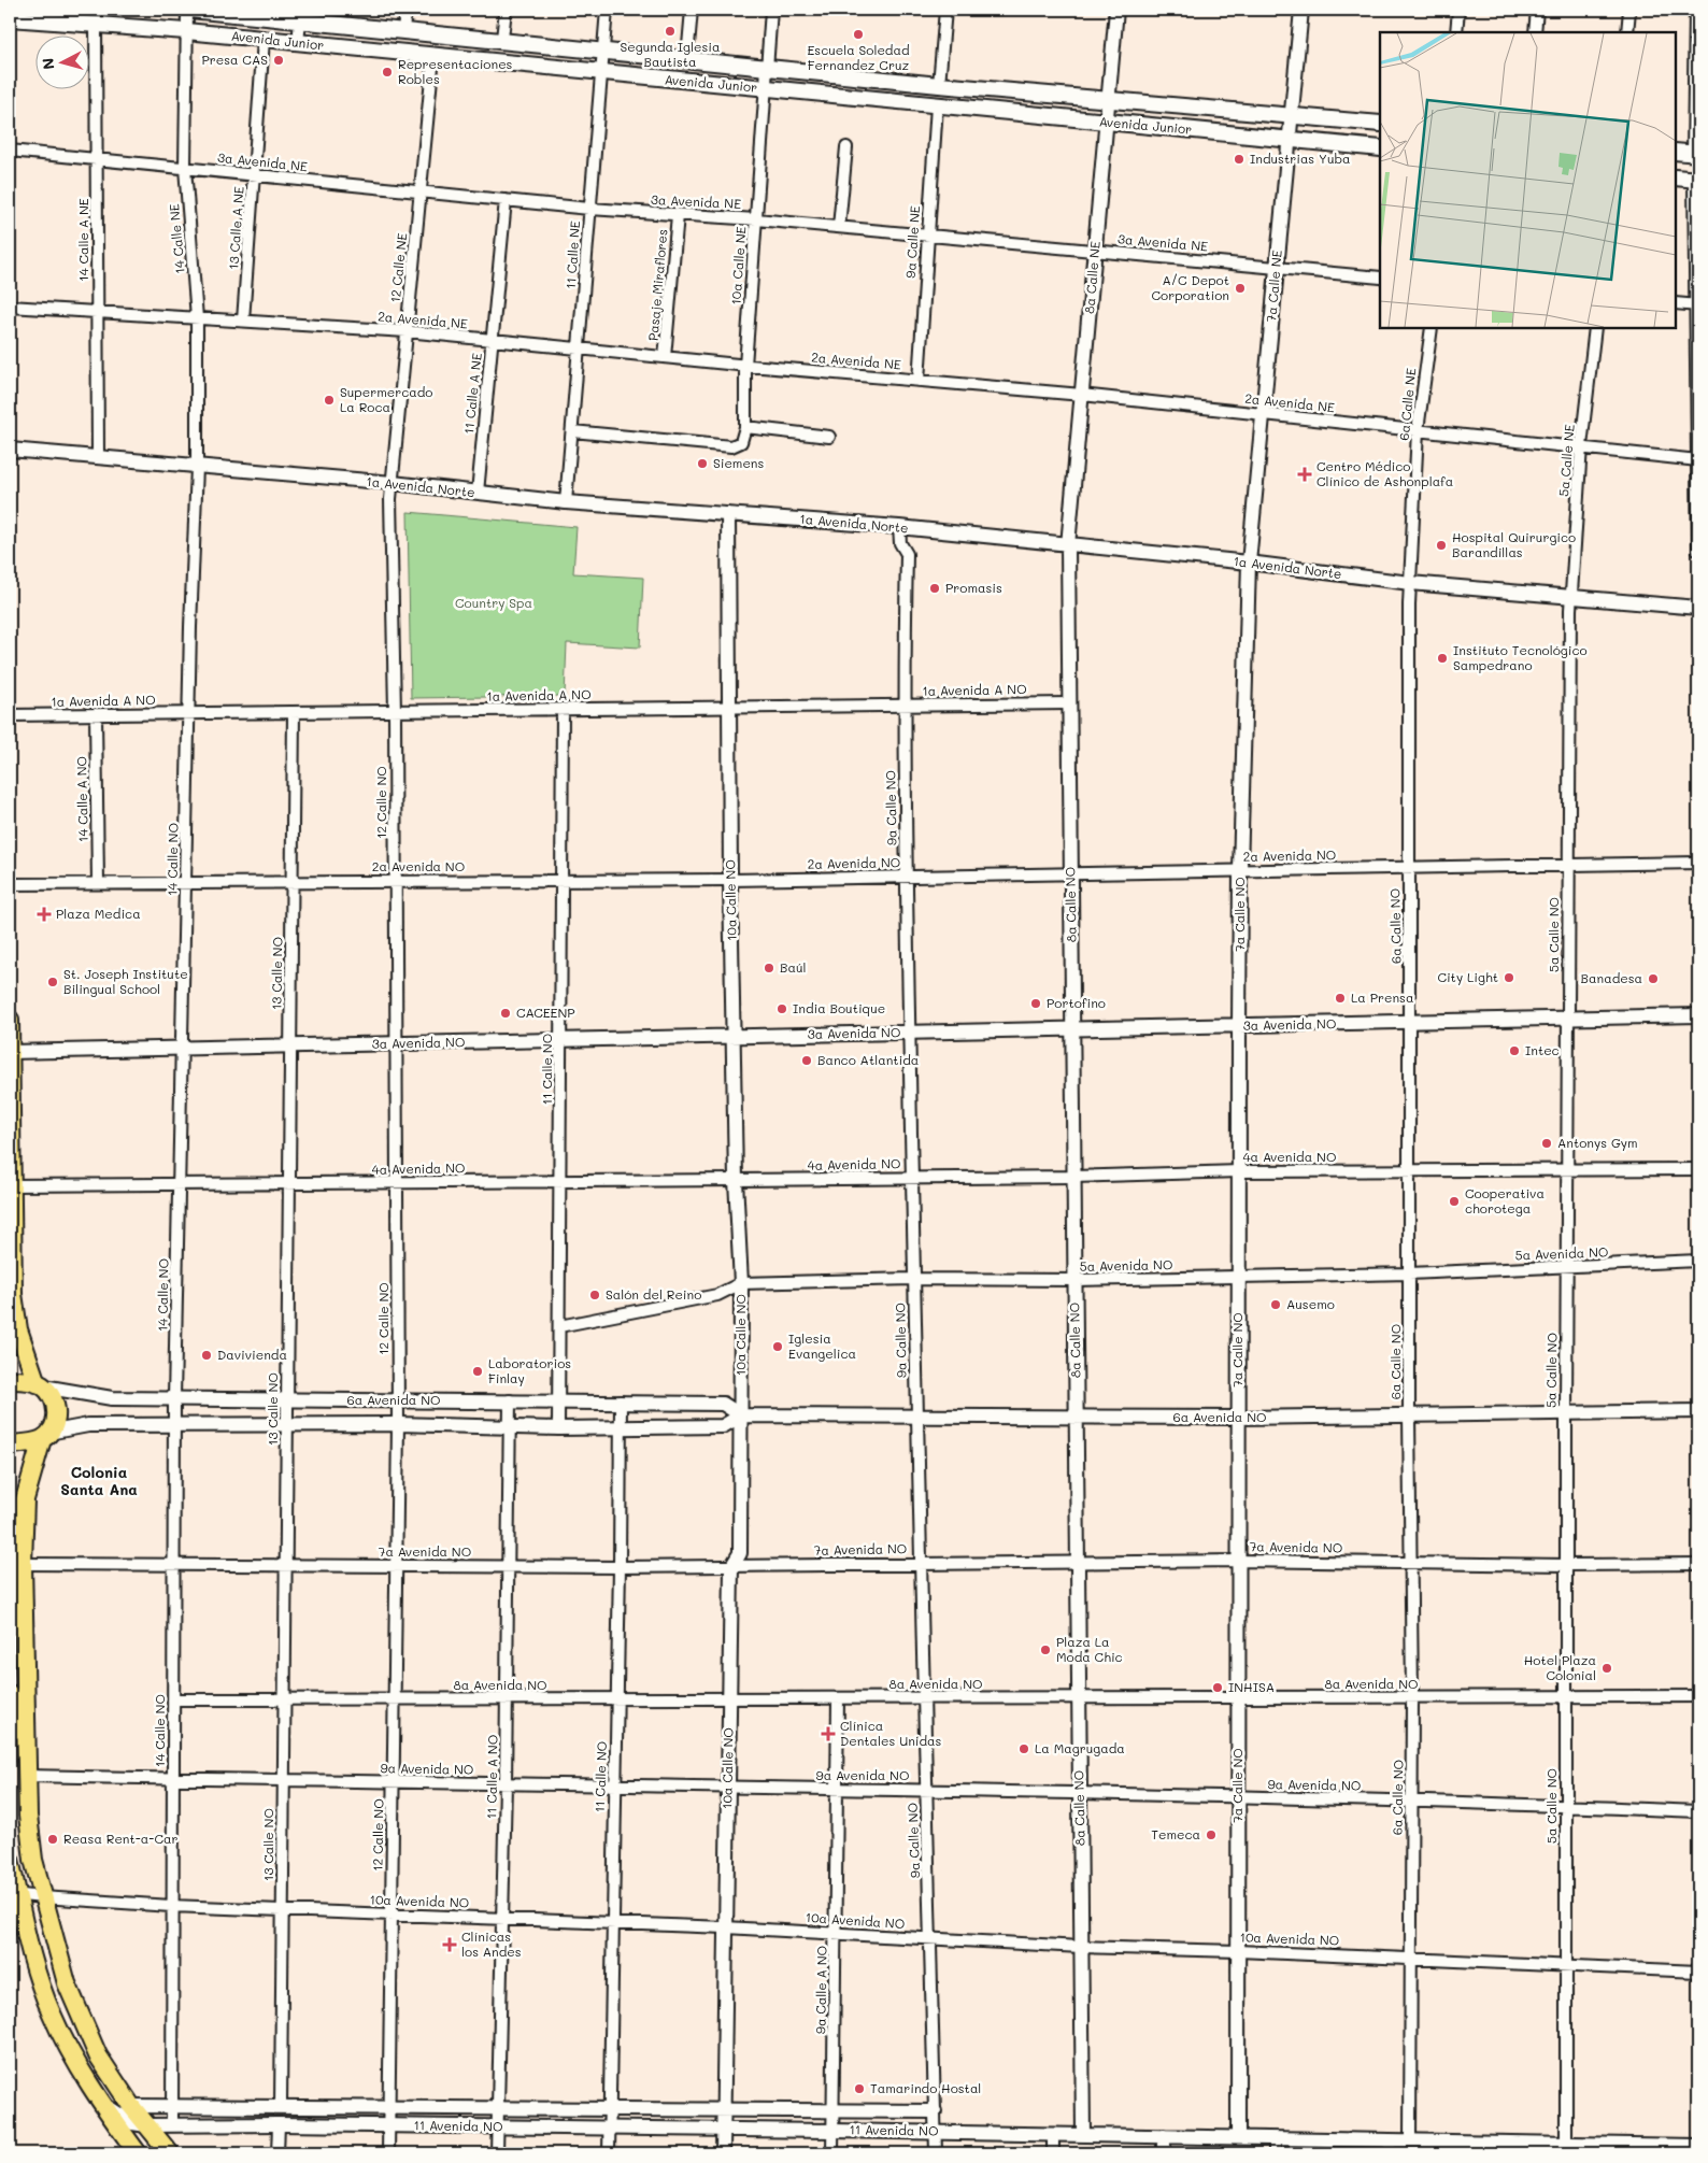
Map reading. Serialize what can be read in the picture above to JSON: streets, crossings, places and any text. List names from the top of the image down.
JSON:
{
  "streets": {
    "main road": ["Avenida Junior"],
    "street": [
      "3a Avenida NE",
      "13 Calle A NE",
      "14 Calle NE",
      "14 Calle A NE",
      "9a Calle NE",
      "11 Calle NE",
      "10a Calle NE",
      "12 Calle NE",
      "8a Calle NE",
      "Pasaje Miraflores",
      "7a Calle NE",
      "2a Avenida NE",
      "11 Calle A NE",
      "6a Calle NE",
      "5a Calle NE",
      "1a Avenida Norte",
      "1a Avenida A NO",
      "14 Calle A NO",
      "12 Calle NO",
      "9a Calle NO",
      "2a Avenida NO",
      "14 Calle NO",
      "10a Calle NO",
      "8a Calle NO",
      "7a Calle NO",
      "6a Calle NO",
      "5a Calle NO",
      "13 Calle NO",
      "3a Avenida NO",
      "11 Calle NO",
      "4a Avenida NO",
      "5a Avenida NO",
      "6a Avenida NO",
      "7a Avenida NO",
      "8a Avenida NO",
      "9a Avenida NO",
      "11 Calle A NO",
      "10a Avenida NO",
      "9a Calle A NO",
      "11 Avenida NO"
    ]
  },
  "crossings": [
    ["Avenida Junior", "13 Calle A NE"],
    ["Avenida Junior", "14 Calle NE"],
    ["Avenida Junior", "14 Calle A NE"],
    ["Avenida Junior", "9a Calle NE"],
    ["Avenida Junior", "11 Calle NE"],
    ["Avenida Junior", "10a Calle NE"],
    ["Avenida Junior", "12 Calle NE"],
    ["Avenida Junior", "8a Calle NE"],
    ["Avenida Junior", "7a Calle NE"],
    ["3a Avenida NE", "13 Calle A NE"],
    ["3a Avenida NE", "14 Calle NE"],
    ["3a Avenida NE", "14 Calle A NE"],
    ["3a Avenida NE", "9a Calle NE"],
    ["3a Avenida NE", "11 Calle NE"],
    ["3a Avenida NE", "10a Calle NE"],
    ["3a Avenida NE", "12 Calle NE"],
    ["3a Avenida NE", "8a Calle NE"],
    ["3a Avenida NE", "Pasaje Miraflores"],
    ["3a Avenida NE", "7a Calle NE"],
    ["3a Avenida NE", "11 Calle A NE"],
    ["13 Calle A NE", "2a Avenida NE"],
    ["14 Calle NE", "2a Avenida NE"],
    ["14 Calle NE", "1a Avenida Norte"],
    ["14 Calle NE", "14 Calle NO"],
    ["14 Calle A NE", "2a Avenida NE"],
    ["14 Calle A NE", "1a Avenida Norte"],
    ["9a Calle NE", "2a Avenida NE"],
    ["11 Calle NE", "2a Avenida NE"],
    ["11 Calle NE", "1a Avenida Norte"],
    ["10a Calle NE", "2a Avenida NE"],
    ["12 Calle NE", "2a Avenida NE"],
    ["12 Calle NE", "1a Avenida Norte"],
    ["12 Calle NE", "12 Calle NO"],
    ["8a Calle NE", "2a Avenida NE"],
    ["8a Calle NE", "1a Avenida Norte"],
    ["8a Calle NE", "8a Calle NO"],
    ["Pasaje Miraflores", "2a Avenida NE"],
    ["7a Calle NE", "2a Avenida NE"],
    ["7a Calle NE", "1a Avenida Norte"],
    ["7a Calle NE", "7a Calle NO"],
    ["2a Avenida NE", "11 Calle A NE"],
    ["2a Avenida NE", "6a Calle NE"],
    ["2a Avenida NE", "5a Calle NE"],
    ["11 Calle A NE", "1a Avenida Norte"],
    ["6a Calle NE", "1a Avenida Norte"],
    ["6a Calle NE", "6a Calle NO"],
    ["5a Calle NE", "1a Avenida Norte"],
    ["5a Calle NE", "5a Calle NO"],
    ["1a Avenida Norte", "12 Calle NO"],
    ["1a Avenida Norte", "9a Calle NO"],
    ["1a Avenida Norte", "14 Calle NO"],
    ["1a Avenida Norte", "10a Calle NO"],
    ["1a Avenida Norte", "8a Calle NO"],
    ["1a Avenida Norte", "7a Calle NO"],
    ["1a Avenida Norte", "6a Calle NO"],
    ["1a Avenida Norte", "5a Calle NO"],
    ["1a Avenida A NO", "14 Calle A NO"],
    ["1a Avenida A NO", "12 Calle NO"],
    ["1a Avenida A NO", "9a Calle NO"],
    ["1a Avenida A NO", "14 Calle NO"],
    ["1a Avenida A NO", "10a Calle NO"],
    ["1a Avenida A NO", "8a Calle NO"],
    ["1a Avenida A NO", "13 Calle NO"],
    ["1a Avenida A NO", "11 Calle NO"],
    ["14 Calle A NO", "2a Avenida NO"],
    ["12 Calle NO", "2a Avenida NO"],
    ["12 Calle NO", "3a Avenida NO"],
    ["12 Calle NO", "4a Avenida NO"],
    ["12 Calle NO", "6a Avenida NO"],
    ["12 Calle NO", "7a Avenida NO"],
    ["12 Calle NO", "8a Avenida NO"],
    ["12 Calle NO", "9a Avenida NO"],
    ["12 Calle NO", "10a Avenida NO"],
    ["12 Calle NO", "11 Avenida NO"],
    ["9a Calle NO", "2a Avenida NO"],
    ["9a Calle NO", "3a Avenida NO"],
    ["9a Calle NO", "4a Avenida NO"],
    ["9a Calle NO", "5a Avenida NO"],
    ["9a Calle NO", "6a Avenida NO"],
    ["9a Calle NO", "7a Avenida NO"],
    ["9a Calle NO", "8a Avenida NO"],
    ["9a Calle NO", "9a Avenida NO"],
    ["9a Calle NO", "10a Avenida NO"],
    ["9a Calle NO", "11 Avenida NO"],
    ["2a Avenida NO", "14 Calle NO"],
    ["2a Avenida NO", "10a Calle NO"],
    ["2a Avenida NO", "8a Calle NO"],
    ["2a Avenida NO", "7a Calle NO"],
    ["2a Avenida NO", "6a Calle NO"],
    ["2a Avenida NO", "5a Calle NO"],
    ["2a Avenida NO", "13 Calle NO"],
    ["2a Avenida NO", "11 Calle NO"],
    ["14 Calle NO", "3a Avenida NO"],
    ["14 Calle NO", "4a Avenida NO"],
    ["14 Calle NO", "6a Avenida NO"],
    ["14 Calle NO", "7a Avenida NO"],
    ["14 Calle NO", "8a Avenida NO"],
    ["14 Calle NO", "9a Avenida NO"],
    ["14 Calle NO", "10a Avenida NO"],
    ["14 Calle NO", "11 Avenida NO"],
    ["10a Calle NO", "3a Avenida NO"],
    ["10a Calle NO", "4a Avenida NO"],
    ["10a Calle NO", "5a Avenida NO"],
    ["10a Calle NO", "6a Avenida NO"],
    ["10a Calle NO", "7a Avenida NO"],
    ["10a Calle NO", "8a Avenida NO"],
    ["10a Calle NO", "9a Avenida NO"],
    ["10a Calle NO", "10a Avenida NO"],
    ["10a Calle NO", "11 Avenida NO"],
    ["8a Calle NO", "3a Avenida NO"],
    ["8a Calle NO", "4a Avenida NO"],
    ["8a Calle NO", "5a Avenida NO"],
    ["8a Calle NO", "6a Avenida NO"],
    ["8a Calle NO", "7a Avenida NO"],
    ["8a Calle NO", "8a Avenida NO"],
    ["8a Calle NO", "9a Avenida NO"],
    ["8a Calle NO", "10a Avenida NO"],
    ["8a Calle NO", "11 Avenida NO"],
    ["7a Calle NO", "3a Avenida NO"],
    ["7a Calle NO", "4a Avenida NO"],
    ["7a Calle NO", "5a Avenida NO"],
    ["7a Calle NO", "6a Avenida NO"],
    ["7a Calle NO", "7a Avenida NO"],
    ["7a Calle NO", "8a Avenida NO"],
    ["7a Calle NO", "9a Avenida NO"],
    ["7a Calle NO", "10a Avenida NO"],
    ["7a Calle NO", "11 Avenida NO"],
    ["6a Calle NO", "3a Avenida NO"],
    ["6a Calle NO", "4a Avenida NO"],
    ["6a Calle NO", "5a Avenida NO"],
    ["6a Calle NO", "6a Avenida NO"],
    ["6a Calle NO", "7a Avenida NO"],
    ["6a Calle NO", "8a Avenida NO"],
    ["6a Calle NO", "9a Avenida NO"],
    ["6a Calle NO", "10a Avenida NO"],
    ["6a Calle NO", "11 Avenida NO"],
    ["5a Calle NO", "3a Avenida NO"],
    ["5a Calle NO", "4a Avenida NO"],
    ["5a Calle NO", "5a Avenida NO"],
    ["5a Calle NO", "6a Avenida NO"],
    ["5a Calle NO", "7a Avenida NO"],
    ["5a Calle NO", "8a Avenida NO"],
    ["5a Calle NO", "9a Avenida NO"],
    ["5a Calle NO", "10a Avenida NO"],
    ["5a Calle NO", "11 Avenida NO"],
    ["13 Calle NO", "3a Avenida NO"],
    ["13 Calle NO", "4a Avenida NO"],
    ["13 Calle NO", "6a Avenida NO"],
    ["13 Calle NO", "7a Avenida NO"],
    ["13 Calle NO", "8a Avenida NO"],
    ["13 Calle NO", "9a Avenida NO"],
    ["13 Calle NO", "10a Avenida NO"],
    ["13 Calle NO", "11 Avenida NO"],
    ["3a Avenida NO", "11 Calle NO"],
    ["11 Calle NO", "4a Avenida NO"],
    ["11 Calle NO", "5a Avenida NO"],
    ["11 Calle NO", "6a Avenida NO"],
    ["11 Calle NO", "7a Avenida NO"],
    ["11 Calle NO", "8a Avenida NO"],
    ["11 Calle NO", "9a Avenida NO"],
    ["11 Calle NO", "10a Avenida NO"],
    ["11 Calle NO", "11 Avenida NO"],
    ["6a Avenida NO", "11 Calle A NO"],
    ["7a Avenida NO", "11 Calle A NO"],
    ["8a Avenida NO", "11 Calle A NO"],
    ["8a Avenida NO", "9a Calle A NO"],
    ["9a Avenida NO", "11 Calle A NO"],
    ["9a Avenida NO", "9a Calle A NO"],
    ["11 Calle A NO", "10a Avenida NO"],
    ["11 Calle A NO", "11 Avenida NO"],
    ["10a Avenida NO", "9a Calle A NO"],
    ["9a Calle A NO", "11 Avenida NO"]
  ],
  "districts": ["Colonia Santa Ana"],
  "parks": ["Country Spa"],
  "places": {
    "other": [
      "Segunda Iglesia Bautista",
      "Escuela Soledad Fernandez Cruz",
      "Presa CAS",
      "Representaciones Robles",
      "Industrias Yuba",
      "A/C Depot Corporation",
      "Supermercado La Roca",
      "Siemens",
      "Hospital Quirurgico Barandillas",
      "Promasis",
      "Instituto Tecnológico Sampedrano",
      "Baúl",
      "City Light",
      "Banadesa",
      "St. Joseph Institute Bilingual School",
      "La Prensa",
      "Portofino",
      "India Boutique",
      "CACEENP",
      "Intec",
      "Banco Atlantida",
      "Antonys Gym",
      "Cooperativa chorotega",
      "Salón del Reino",
      "Ausemo",
      "Iglesia Evangelica",
      "Davivienda",
      "Laboratorios Finlay",
      "Plaza La Moda Chic",
      "Hotel Plaza Colonial",
      "INHISA",
      "La Magrugada",
      "Temeca",
      "Reasa Rent-a-Car",
      "Tamarindo Hostal"
    ],
    "health": [
      "Centro Médico Clínico de Ashonplafa",
      "Plaza Medica",
      "Clínica Dentales Unidas",
      "Clínicas los Andes"
    ]
  },
  "north": "left"
}
